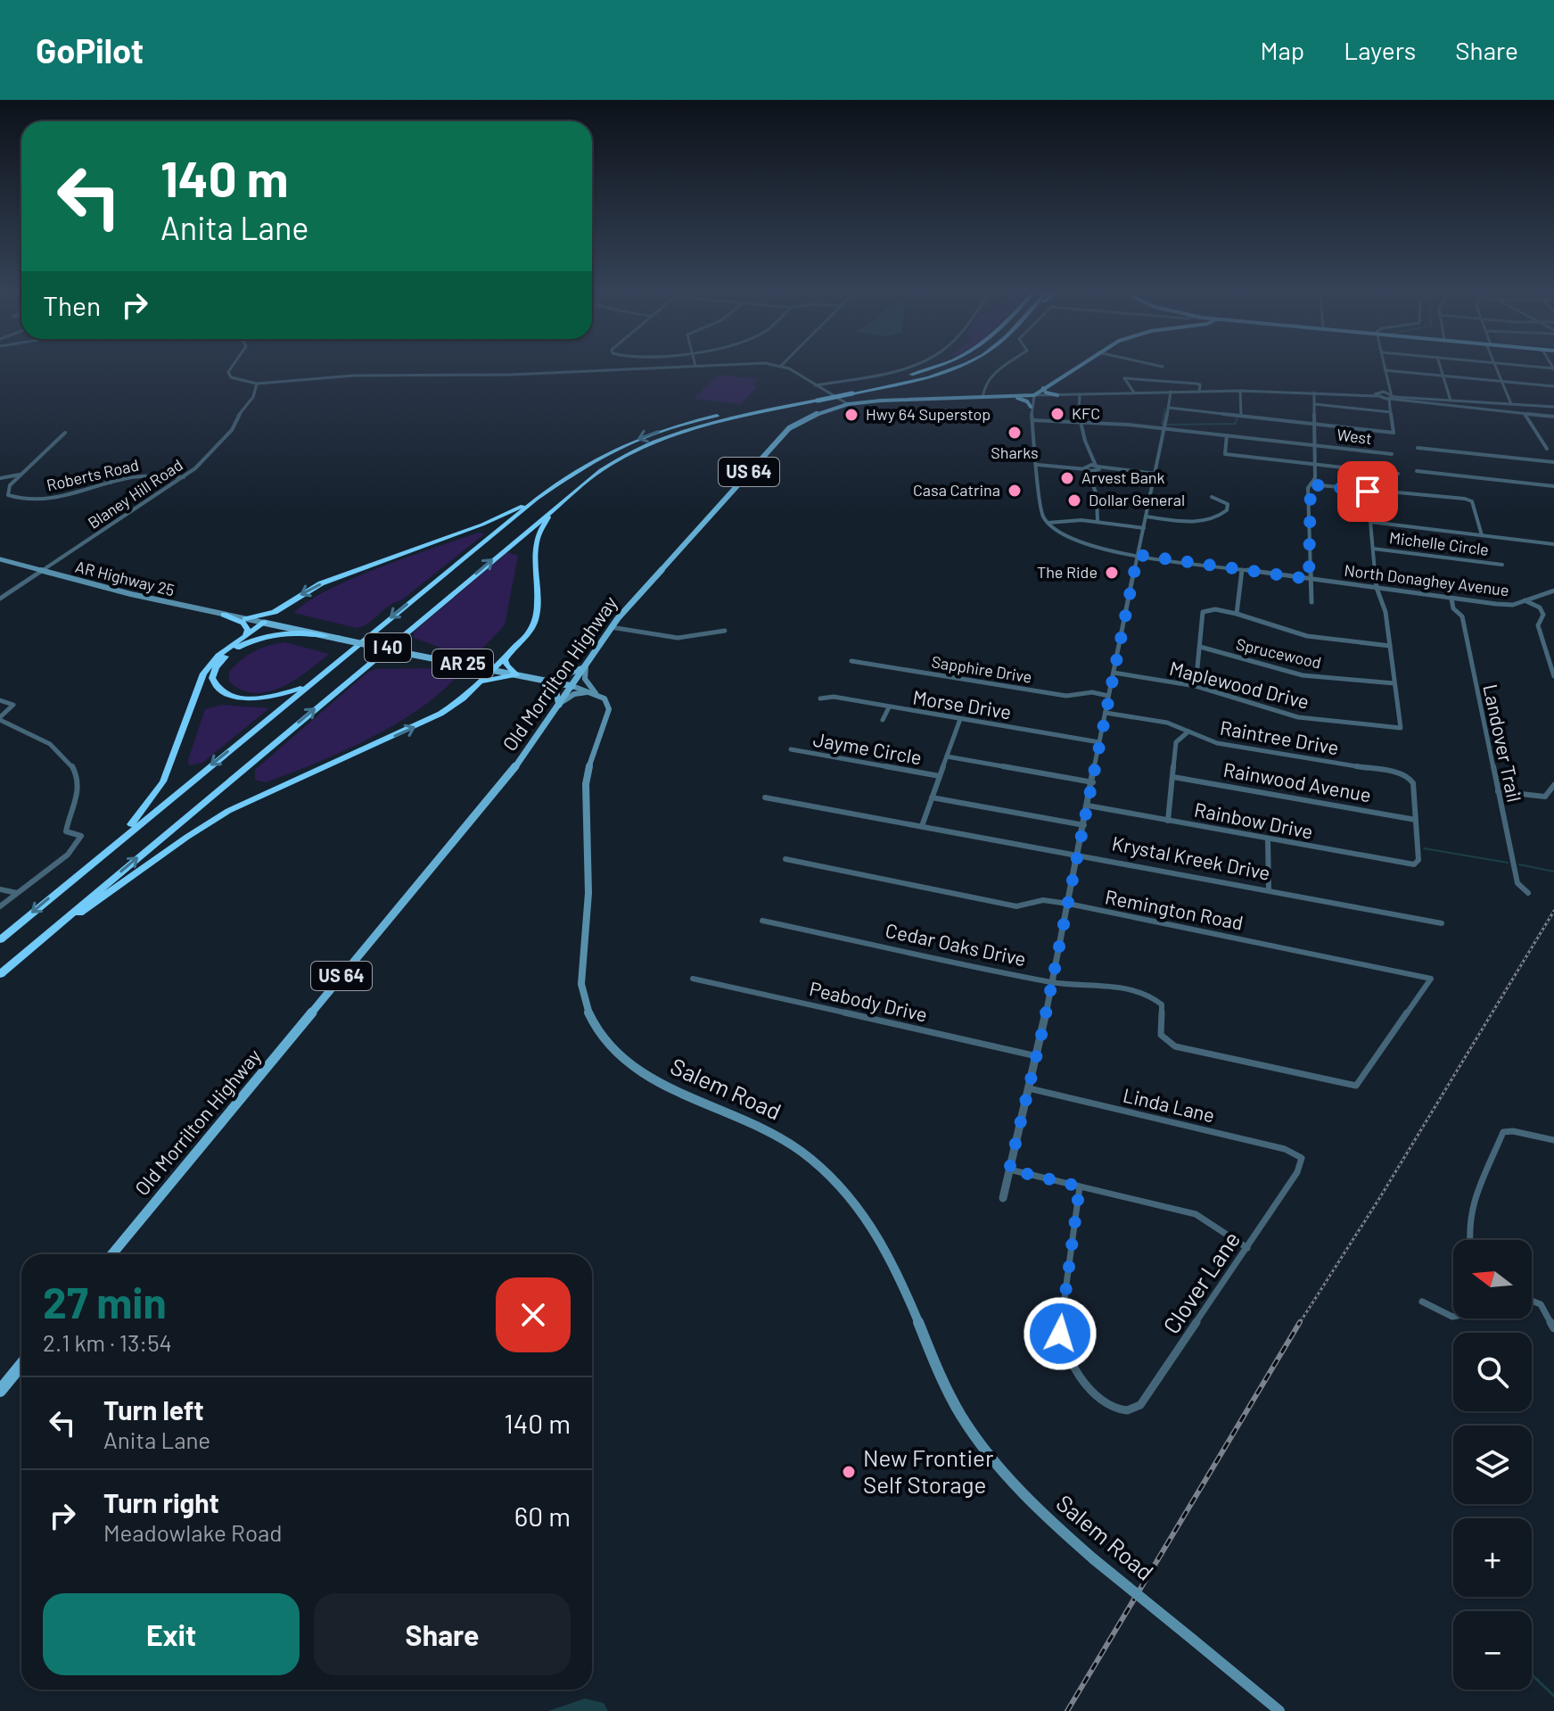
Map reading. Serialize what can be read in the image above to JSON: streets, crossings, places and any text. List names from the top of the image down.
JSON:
{
  "streets": {
    "highway": ["I 40"],
    "main road": [
      "US 64",
      "AR Highway 25",
      "AR 25",
      "Old Morrilton Highway",
      "Salem Road"
    ],
    "street": [
      "West",
      "Roberts Road",
      "Blaney Hill Road",
      "Michelle Circle",
      "North Donaghey Avenue",
      "Sprucewood",
      "Sapphire Drive",
      "Maplewood Drive",
      "Morse Drive",
      "Raintree Drive",
      "Landover Trail",
      "Jayme Circle",
      "Rainwood Avenue",
      "Rainbow Drive",
      "Krystal Kreek Drive",
      "Remington Road",
      "Cedar Oaks Drive",
      "Peabody Drive",
      "Linda Lane",
      "Clover Lane"
    ]
  },
  "crossings": [
    ["Roberts Road", "Blaney Hill Road"],
    ["Blaney Hill Road", "AR Highway 25"],
    ["AR Highway 25", "AR 25"],
    ["North Donaghey Avenue", "Landover Trail"],
    ["Sprucewood", "Maplewood Drive"],
    ["AR 25", "Old Morrilton Highway"],
    ["Raintree Drive", "Rainwood Avenue"],
    ["Raintree Drive", "Rainbow Drive"],
    ["Rainwood Avenue", "Rainbow Drive"],
    ["Remington Road", "Cedar Oaks Drive"],
    ["Linda Lane", "Clover Lane"]
  ],
  "places": [
    "KFC",
    "Hwy 64 Superstop",
    "Sharks",
    "Arvest Bank",
    "Casa Catrina",
    "Dollar General",
    "The Ride",
    "New Frontier Self Storage"
  ],
  "north": "left",
  "page": {
    "header": "GoPilot",
    "nav": ["Map", "Layers", "Share"],
    "turn": ["140 m", "Anita Lane"],
    "then": "Then",
    "map_buttons": ["+", "−"],
    "heading": ["27 min", "2.1 km · 13:54"],
    "list": [
      {
        "name": "Turn left",
        "note": "Anita Lane",
        "value": "140 m"
      },
      {
        "name": "Turn right",
        "note": "Meadowlake Road",
        "value": "60 m"
      }
    ],
    "buttons": ["Exit", "Share"]
  }
}
